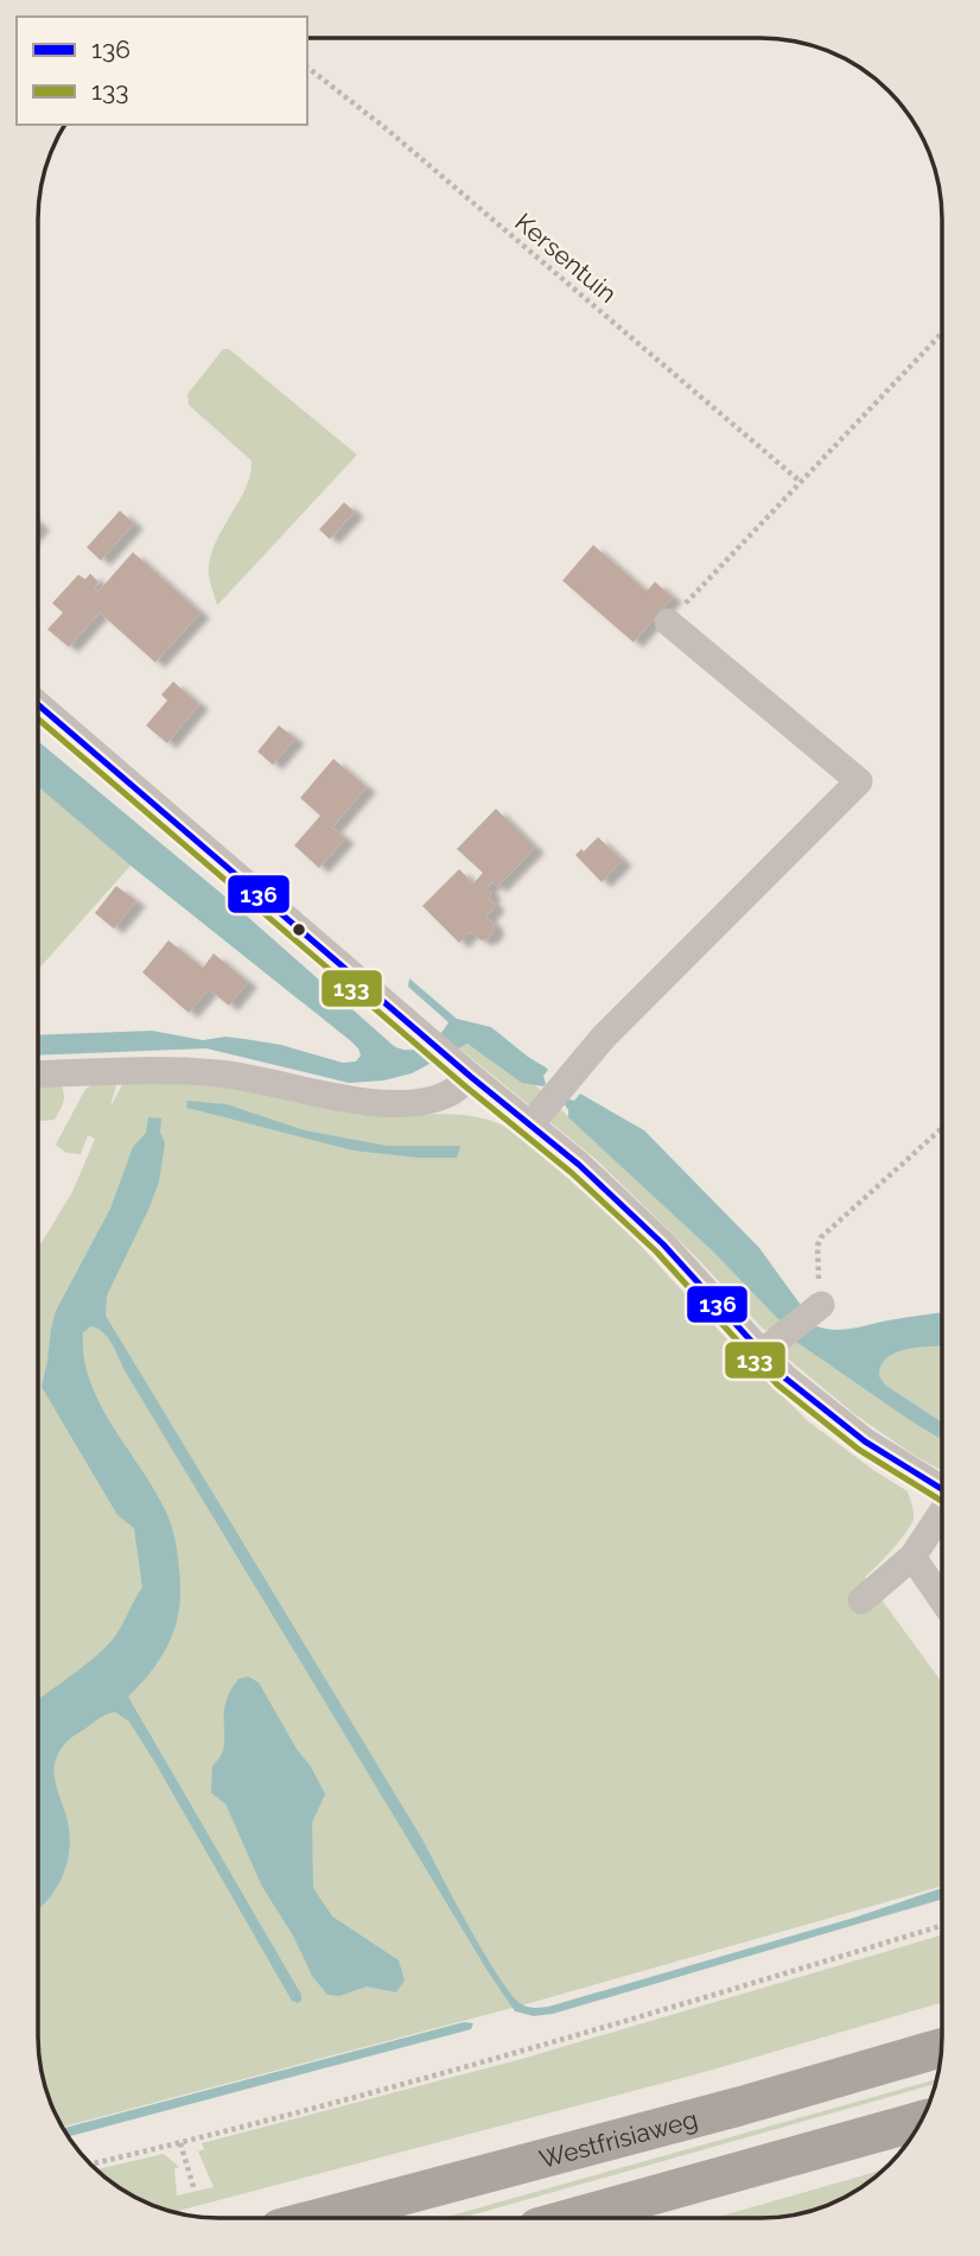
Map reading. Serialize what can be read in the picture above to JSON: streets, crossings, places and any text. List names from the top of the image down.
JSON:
{
  "streets": {
    "highway": ["Westfrisiaweg"],
    "path": ["Kersentuin"]
  },
  "lines": ["transit line 136", "transit line 133"],
  "legend": ["136", "133"]
}
